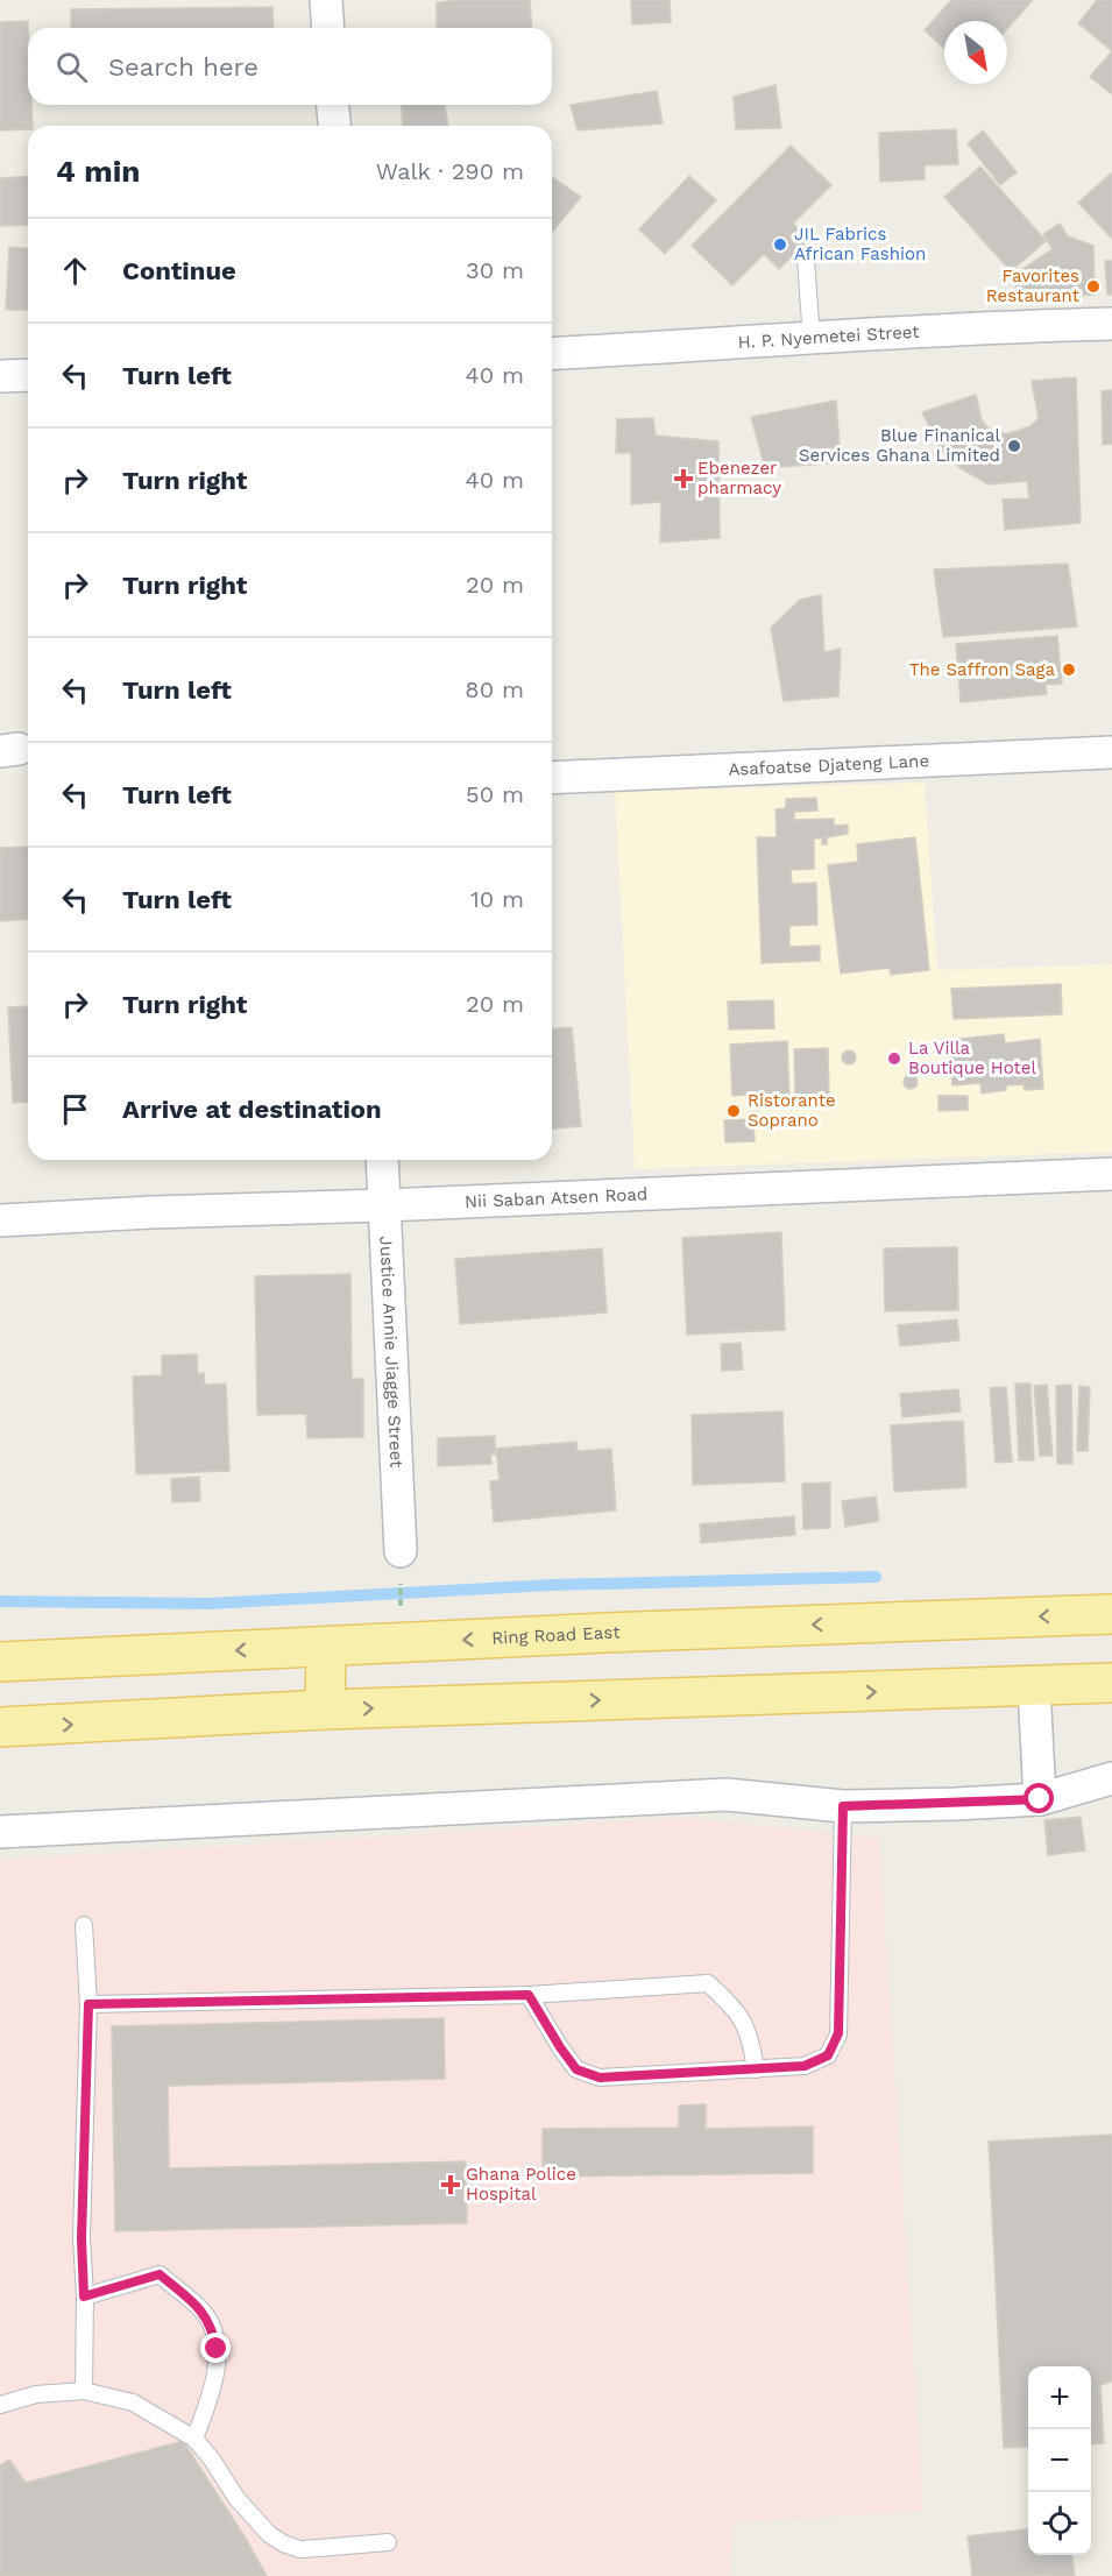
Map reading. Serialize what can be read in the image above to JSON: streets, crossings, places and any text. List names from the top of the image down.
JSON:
{
  "streets": {
    "main road": ["Ring Road East"],
    "street": [
      "H. P. Nyemetei Street",
      "Asafoatse Djateng Lane",
      "Nii Saban Atsen Road",
      "Justice Annie Jiagge Street"
    ]
  },
  "crossings": [
    ["Nii Saban Atsen Road", "Justice Annie Jiagge Street"]
  ],
  "places": {
    "other": [
      "JIL Fabrics African Fashion",
      "Favorites Restaurant",
      "Blue Finanical Services Ghana Limited",
      "The Saffron Saga",
      "La Villa Boutique Hotel",
      "Ristorante Soprano"
    ],
    "health": ["Ebenezer pharmacy", "Ghana Police Hospital"]
  },
  "north": "bottom right",
  "page": {
    "search": "Search here",
    "heading": ["4 min", "Walk · 290 m"],
    "list": [
      ["Continue", "30 m"],
      ["Turn left", "40 m"],
      ["Turn right", "40 m"],
      ["Turn right", "20 m"],
      ["Turn left", "80 m"],
      ["Turn left", "50 m"],
      ["Turn left", "10 m"],
      ["Turn right", "20 m"],
      "Arrive at destination"
    ],
    "map_buttons": ["+", "−"]
  }
}
